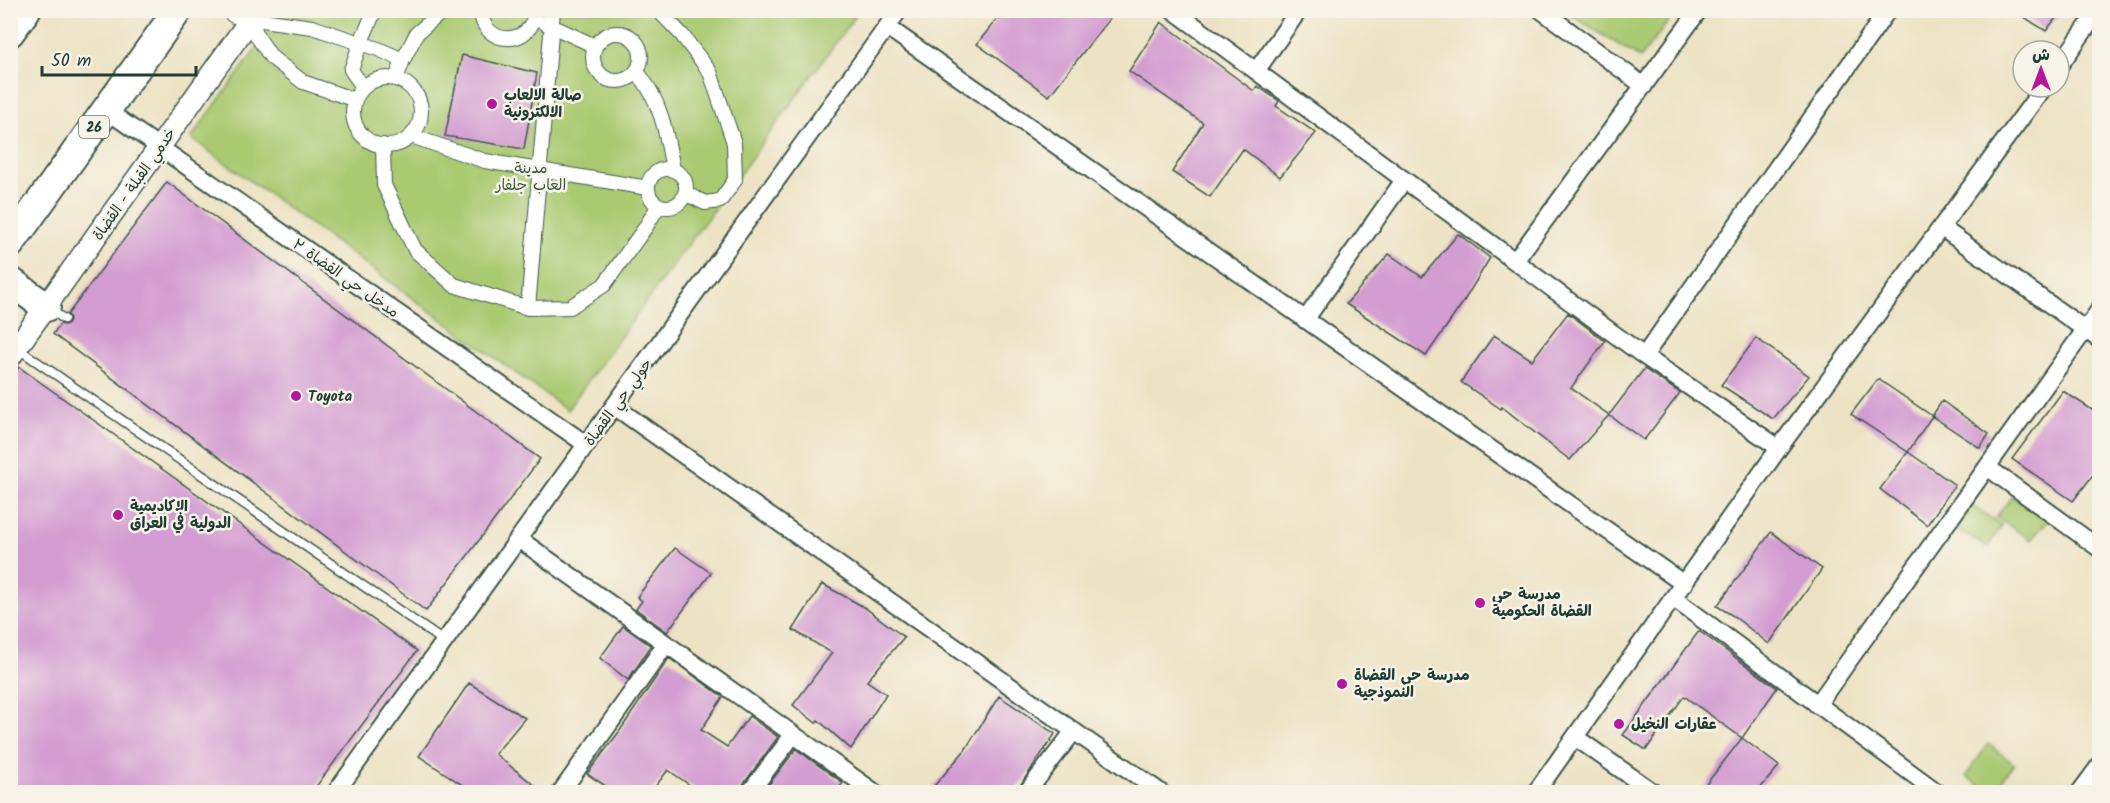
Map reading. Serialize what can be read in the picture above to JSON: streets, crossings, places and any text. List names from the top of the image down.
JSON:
{
  "streets": {
    "highway": ["26"],
    "street": ["خدمي القبلة - القضاة", "مدخل حي القضاة ٣", "حولي حي القضاة"]
  },
  "crossings": [
    ["26", "مدخل حي القضاة ٣"],
    ["خدمي القبلة - القضاة", "مدخل حي القضاة ٣"],
    ["مدخل حي القضاة ٣", "حولي حي القضاة"]
  ],
  "parks": ["مدينة العاب جلفار"],
  "places": [
    "صالة الالعاب الالكترونية",
    "Toyota",
    "الاكاديمية الدولية في العراق",
    "مدرسة حي القضاة الحكومية",
    "مدرسة حي القضاة النموذجية",
    "عقارات النخيل"
  ],
  "scale_bar": "50 m",
  "north": "top"
}
